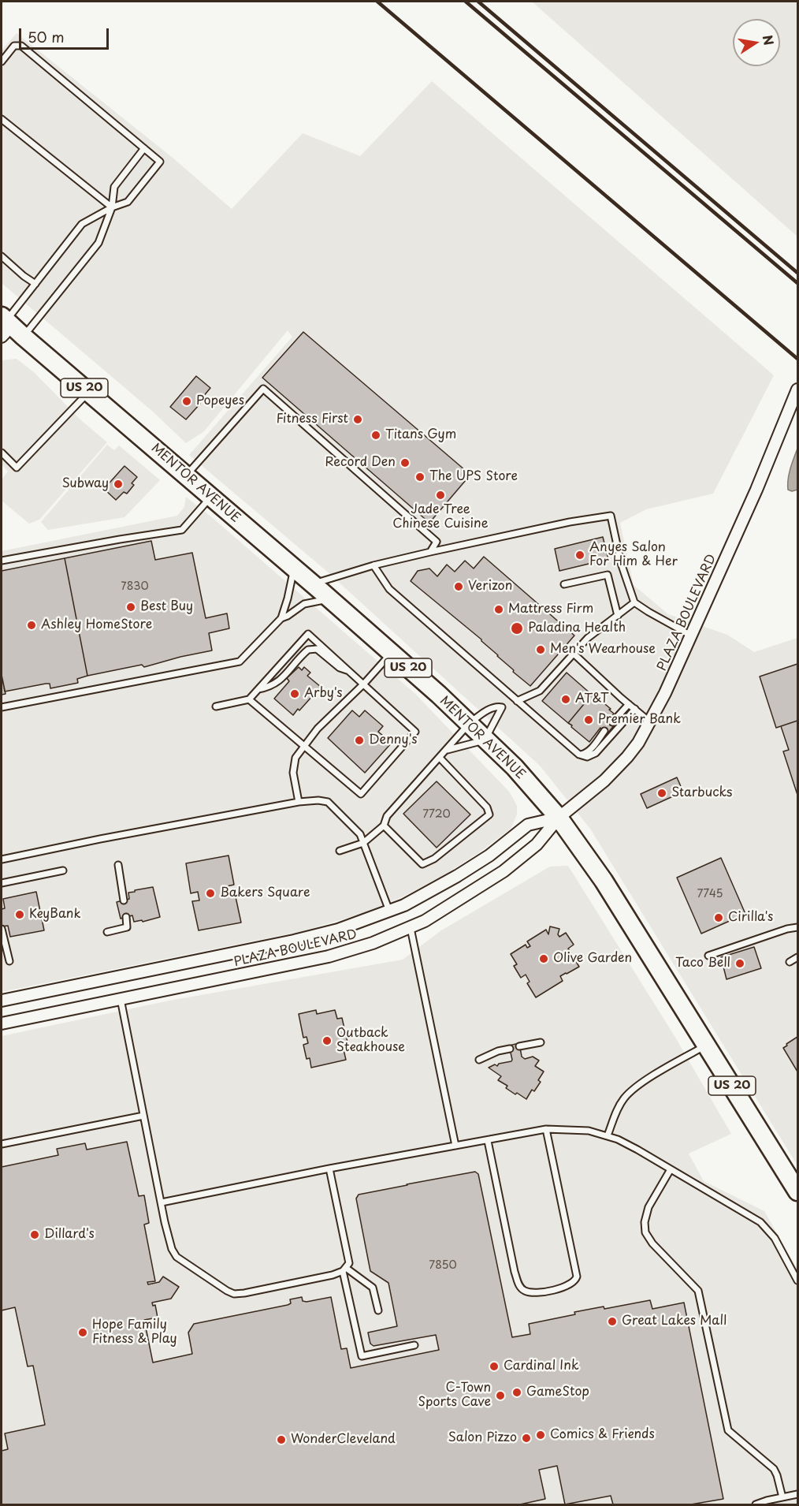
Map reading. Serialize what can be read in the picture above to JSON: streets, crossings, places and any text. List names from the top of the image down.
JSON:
{
  "streets": {
    "main road": ["US 20", "MENTOR AVENUE"],
    "street": ["PLAZA BOULEVARD"]
  },
  "crossings": [
    ["MENTOR AVENUE", "PLAZA BOULEVARD"]
  ],
  "places": [
    "Popeyes",
    "Fitness First",
    "Titans Gym",
    "Record Den",
    "The UPS Store",
    "Subway",
    "Jade Tree Chinese Cuisine",
    "Anyes Salon For Him & Her",
    "Verizon",
    "Best Buy",
    "Mattress Firm",
    "Ashley HomeStore",
    "Paladina Health",
    "Men's Wearhouse",
    "Arby's",
    "AT&T",
    "Premier Bank",
    "Denny's",
    "Starbucks",
    "Bakers Square",
    "KeyBank",
    "Cirilla's",
    "Olive Garden",
    "Taco Bell",
    "Outback Steakhouse",
    "Dillard's",
    "Great Lakes Mall",
    "Hope Family Fitness & Play",
    "Cardinal Ink",
    "GameStop",
    "C-Town Sports Cave",
    "Comics & Friends",
    "Salon Pizzo",
    "WonderCleveland"
  ],
  "house_numbers": [
    "7830",
    "7720",
    "7745",
    "7850"
  ],
  "scale_bar": "50 m",
  "north": "right"
}
